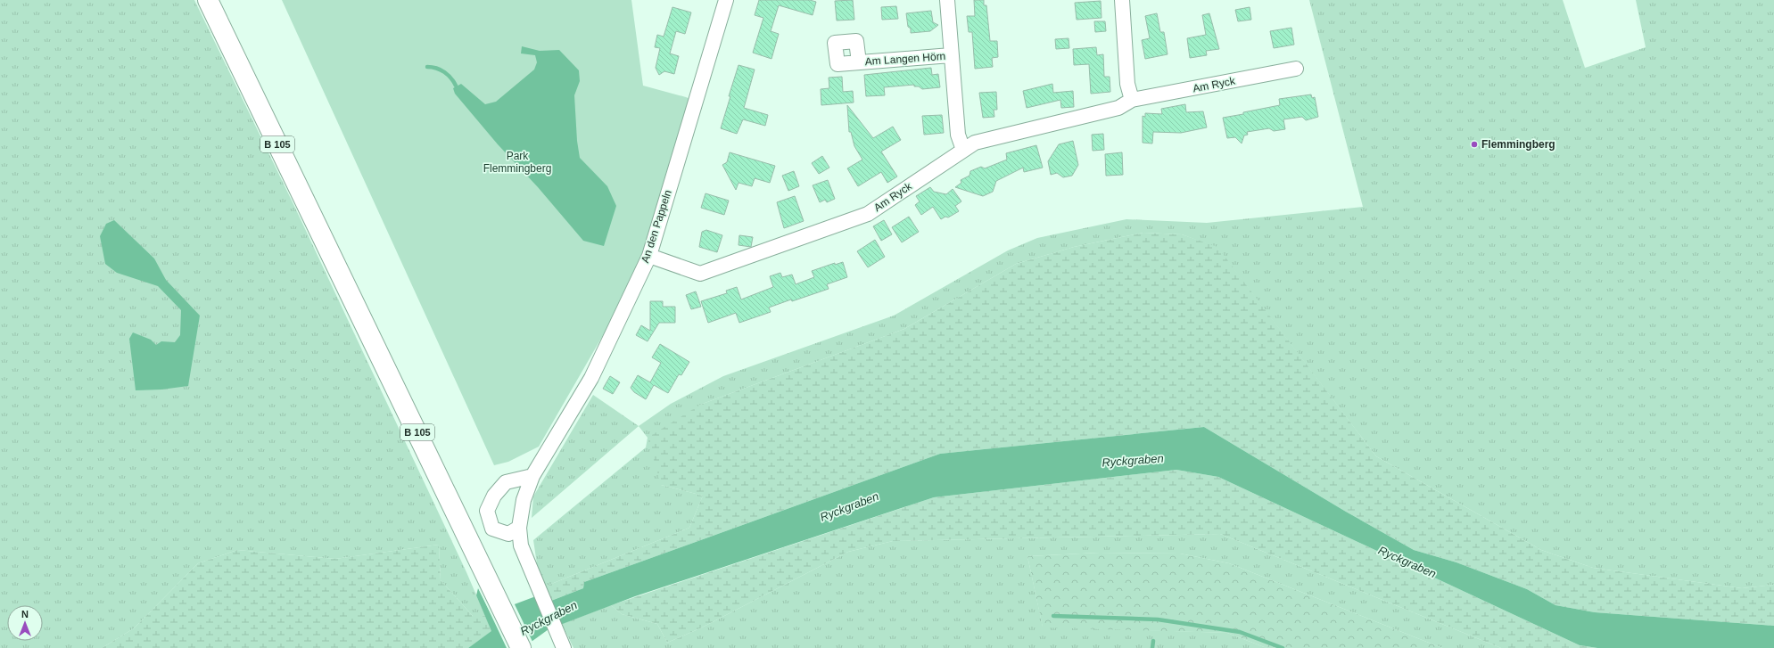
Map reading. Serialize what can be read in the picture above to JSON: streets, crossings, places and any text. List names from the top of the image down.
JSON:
{
  "streets": {
    "highway": ["B 105"],
    "street": ["Am Langen Hörn", "Am Ryck", "An den Pappeln"]
  },
  "crossings": [
    ["Am Langen Hörn", "Am Ryck"],
    ["Am Ryck", "An den Pappeln"]
  ],
  "water": ["Ryckgraben"],
  "parks": ["Park Flemmingberg"],
  "places": ["Flemmingberg"],
  "north": "top"
}
